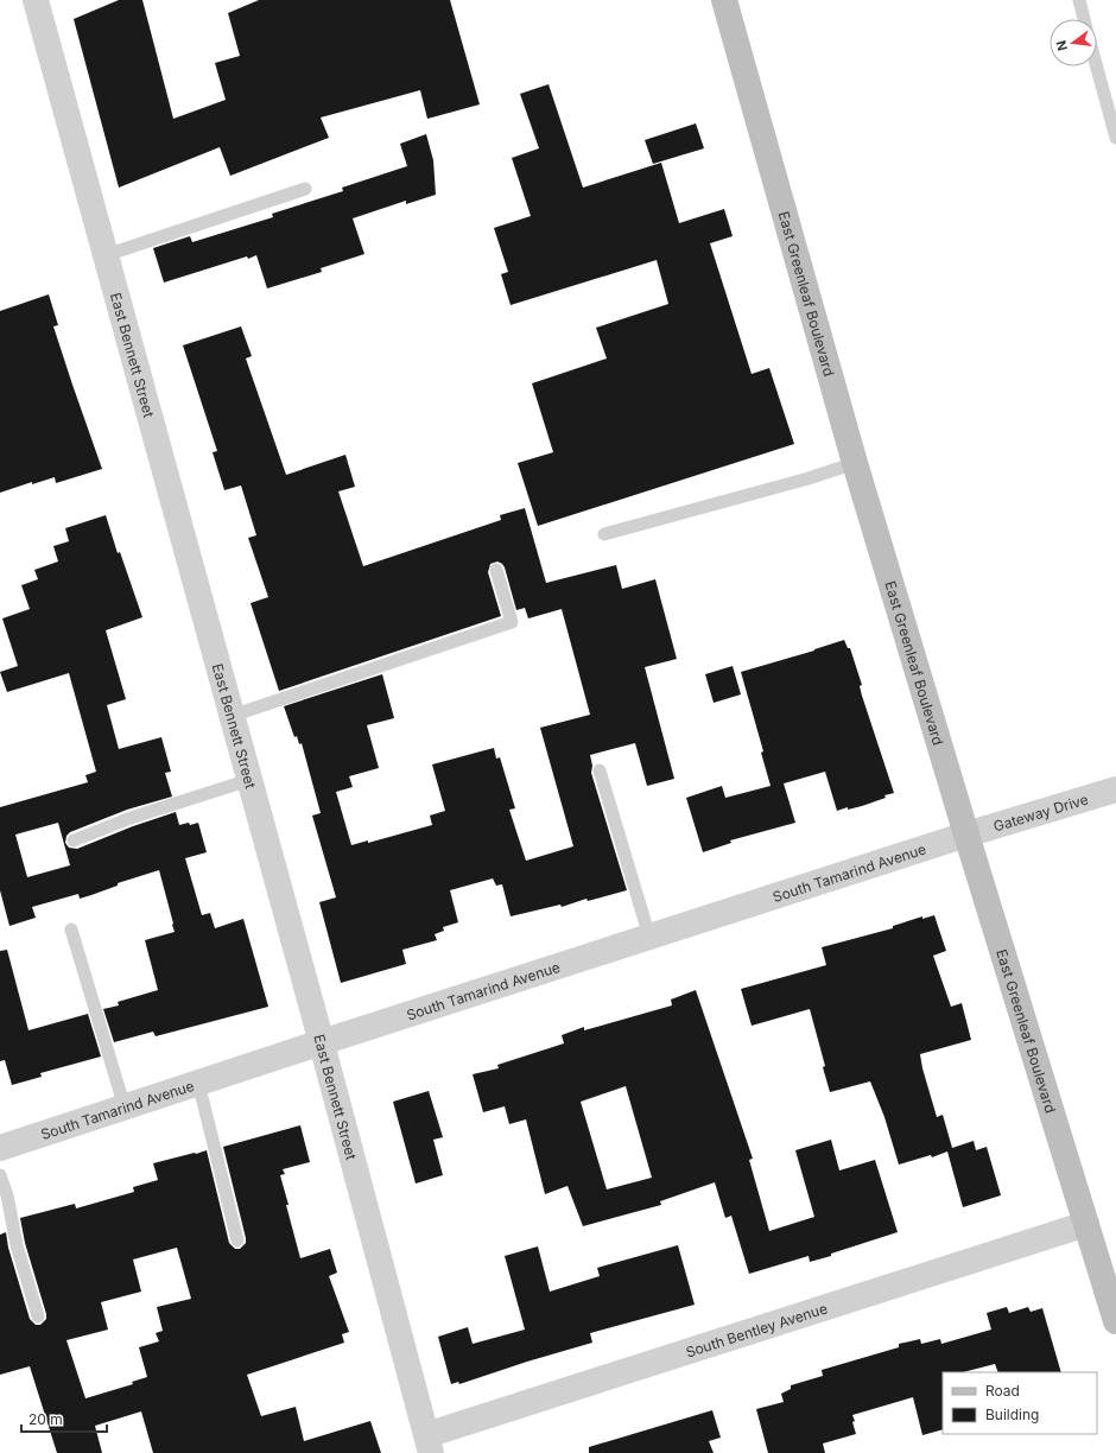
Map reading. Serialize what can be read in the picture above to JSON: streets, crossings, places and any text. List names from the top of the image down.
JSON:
{
  "streets": {
    "street": [
      "East Greenleaf Boulevard",
      "East Bennett Street",
      "Gateway Drive",
      "South Tamarind Avenue",
      "South Bentley Avenue"
    ]
  },
  "crossings": [
    ["East Greenleaf Boulevard", "Gateway Drive"],
    ["East Greenleaf Boulevard", "South Tamarind Avenue"],
    ["East Greenleaf Boulevard", "South Bentley Avenue"],
    ["East Bennett Street", "South Tamarind Avenue"],
    ["East Bennett Street", "South Bentley Avenue"],
    ["Gateway Drive", "South Tamarind Avenue"]
  ],
  "legend": ["Road", "Building"],
  "scale_bar": "20 m",
  "north": "left"
}
